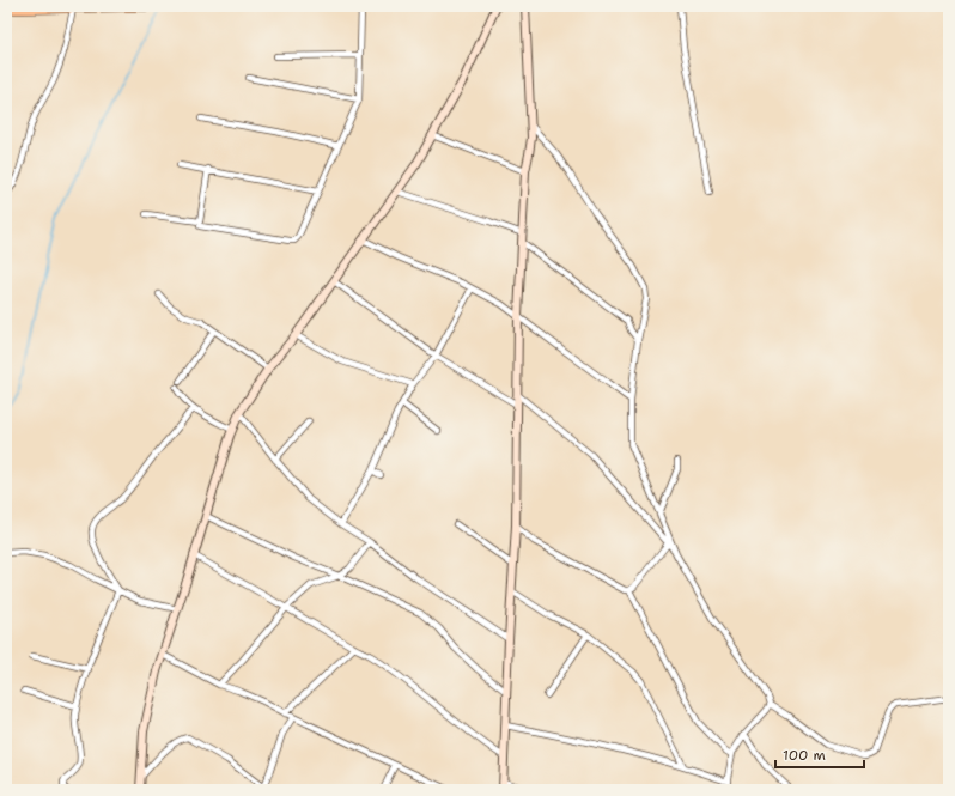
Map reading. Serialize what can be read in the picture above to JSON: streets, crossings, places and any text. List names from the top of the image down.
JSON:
{
  "scale_bar": "100 m"
}
